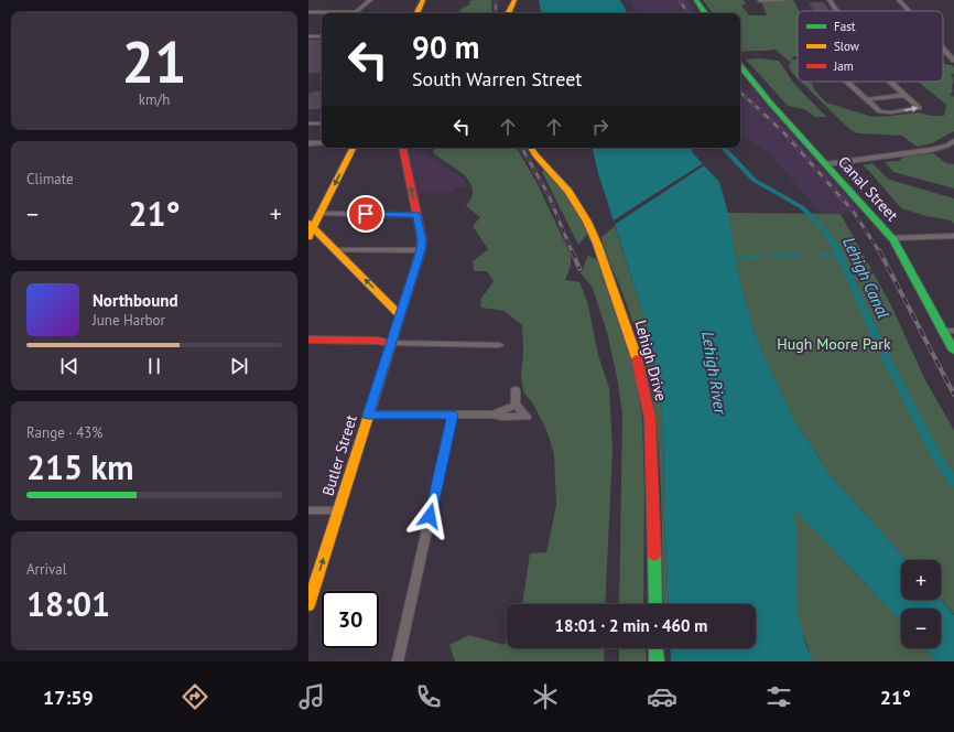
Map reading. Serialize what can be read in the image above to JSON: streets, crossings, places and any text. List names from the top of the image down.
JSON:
{
  "streets": {
    "street": ["Canal Street", "Lehigh Drive", "Butler Street"]
  },
  "water": ["Lehigh Canal", "Lehigh River"],
  "parks": ["Hugh Moore Park"],
  "legend": ["Fast", "Slow", "Jam"],
  "page": {
    "tile": [
      ["21", "km/h"],
      "Climate",
      ["Range · 43%", "215 km"],
      ["Arrival", "18:01"]
    ],
    "turn": ["90 m", "South Warren Street"],
    "heat": ["−", "21°", "+"],
    "song": ["Northbound", "June Harbor"],
    "map_buttons": ["+", "−"],
    "limit": "30",
    "trip": "18:01 · 2 min · 460 m",
    "tabs": ["17:59", "21°"]
  }
}
